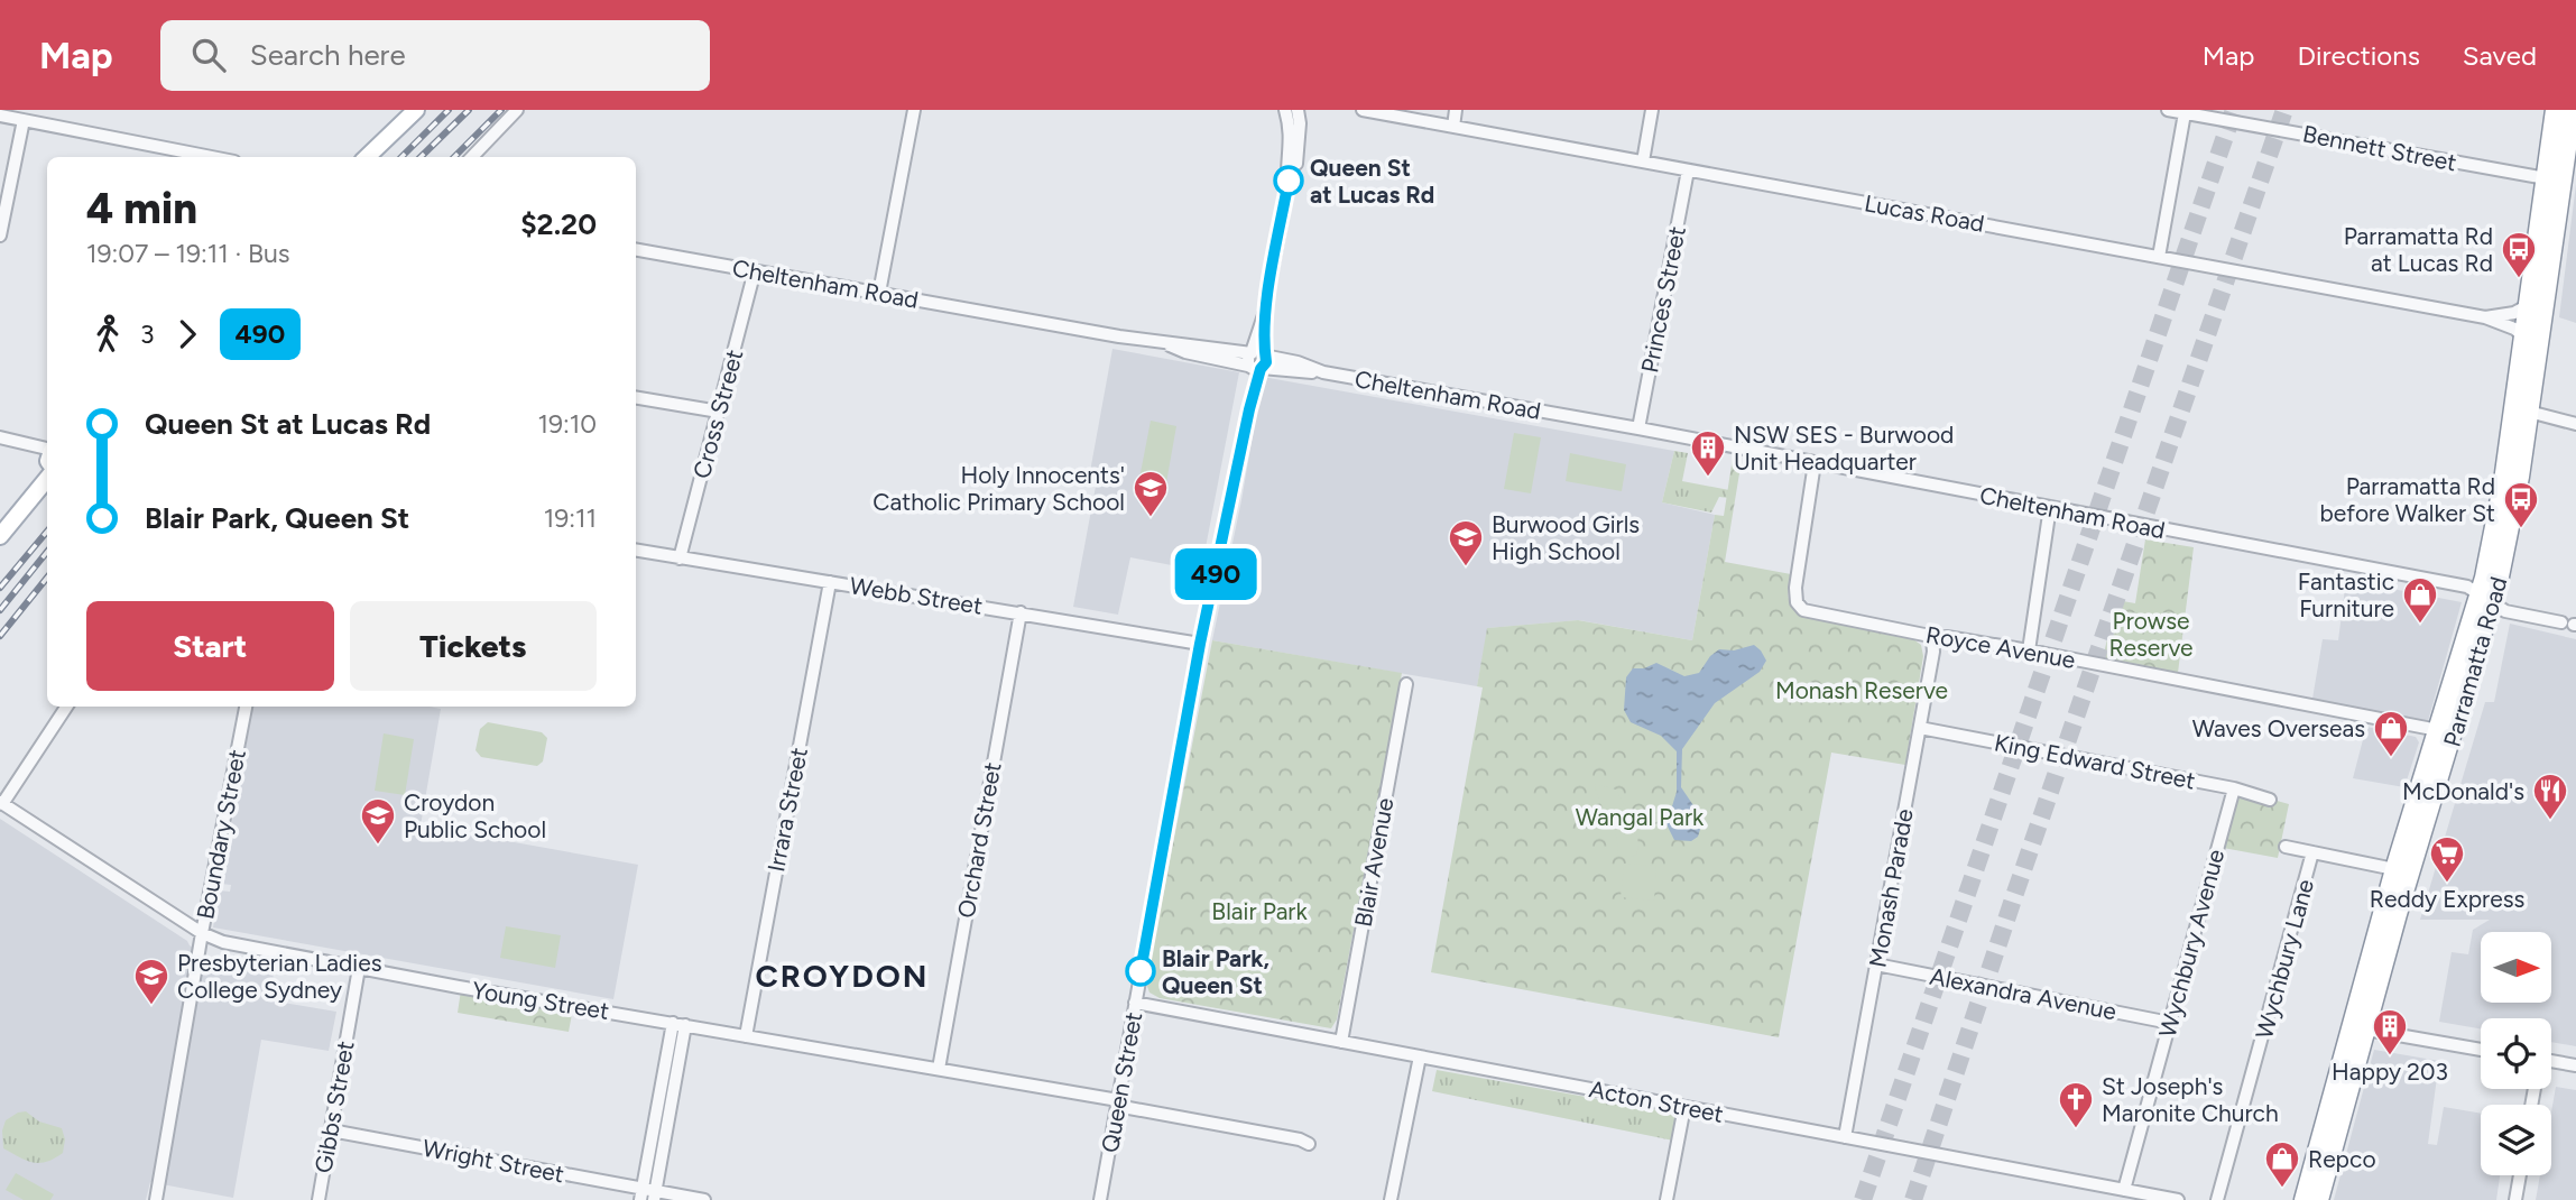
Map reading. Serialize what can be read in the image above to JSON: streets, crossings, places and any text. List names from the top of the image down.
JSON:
{
  "streets": {
    "highway": ["Parramatta Road"],
    "street": [
      "Bennett Street",
      "Lucas Road",
      "Cheltenham Road",
      "Princes Street",
      "Cross Street",
      "Webb Street",
      "Royce Avenue",
      "King Edward Street",
      "Irrara Street",
      "Boundary Street",
      "Orchard Street",
      "Blair Avenue",
      "Monash Parade",
      "Wychbury Avenue",
      "Wychbury Lane",
      "Alexandra Avenue",
      "Young Street",
      "Queen Street",
      "Acton Street",
      "Gibbs Street",
      "Wright Street"
    ]
  },
  "crossings": [
    ["Bennett Street", "Parramatta Road"],
    ["Lucas Road", "Princes Street"],
    ["Lucas Road", "Parramatta Road"],
    ["Cheltenham Road", "Princes Street"],
    ["Cheltenham Road", "Cross Street"],
    ["Cheltenham Road", "Royce Avenue"],
    ["Cheltenham Road", "Parramatta Road"],
    ["Cheltenham Road", "Queen Street"],
    ["Cross Street", "Webb Street"],
    ["Webb Street", "Irrara Street"],
    ["Webb Street", "Orchard Street"],
    ["Webb Street", "Queen Street"],
    ["Royce Avenue", "Parramatta Road"],
    ["Royce Avenue", "Monash Parade"],
    ["King Edward Street", "Monash Parade"],
    ["King Edward Street", "Wychbury Avenue"],
    ["Irrara Street", "Young Street"],
    ["Boundary Street", "Young Street"],
    ["Orchard Street", "Young Street"],
    ["Blair Avenue", "Acton Street"],
    ["Monash Parade", "Alexandra Avenue"],
    ["Monash Parade", "Acton Street"],
    ["Wychbury Avenue", "Alexandra Avenue"],
    ["Wychbury Avenue", "Acton Street"],
    ["Young Street", "Queen Street"],
    ["Young Street", "Gibbs Street"],
    ["Queen Street", "Acton Street"],
    ["Gibbs Street", "Wright Street"]
  ],
  "districts": ["CROYDON"],
  "parks": [
    "Prowse Reserve",
    "Monash Reserve",
    "Wangal Park",
    "Blair Park"
  ],
  "places": {
    "other": ["Queen St at Lucas Rd", "Blair Park, Queen St"],
    "bus stop": ["Parramatta Rd at Lucas Rd", "Parramatta Rd before Walker St"],
    "building": ["NSW SES - Burwood Unit Headquarter", "Happy 203"],
    "school or university": [
      "Holy Innocents' Catholic Primary School",
      "Burwood Girls High School",
      "Croydon Public School",
      "Presbyterian Ladies College Sydney"
    ],
    "shop": ["Fantastic Furniture", "Waves Overseas", "Repco"],
    "restaurant": ["McDonald's"],
    "supermarket": ["Reddy Express"],
    "church": ["St Joseph's Maronite Church"]
  },
  "lines": ["bus line 490"],
  "north": "right",
  "page": {
    "header": "Map",
    "search": "Search here",
    "nav": ["Map", "Directions", "Saved"],
    "on_map": "490",
    "heading": ["4 min", "19:07 – 19:11 · Bus", "$2.20"],
    "legs": ["3", "490"],
    "list": [
      {
        "name": "Queen St at Lucas Rd",
        "value": "19:10"
      },
      {
        "name": "Blair Park, Queen St",
        "value": "19:11"
      }
    ],
    "buttons": ["Start", "Tickets"]
  }
}
